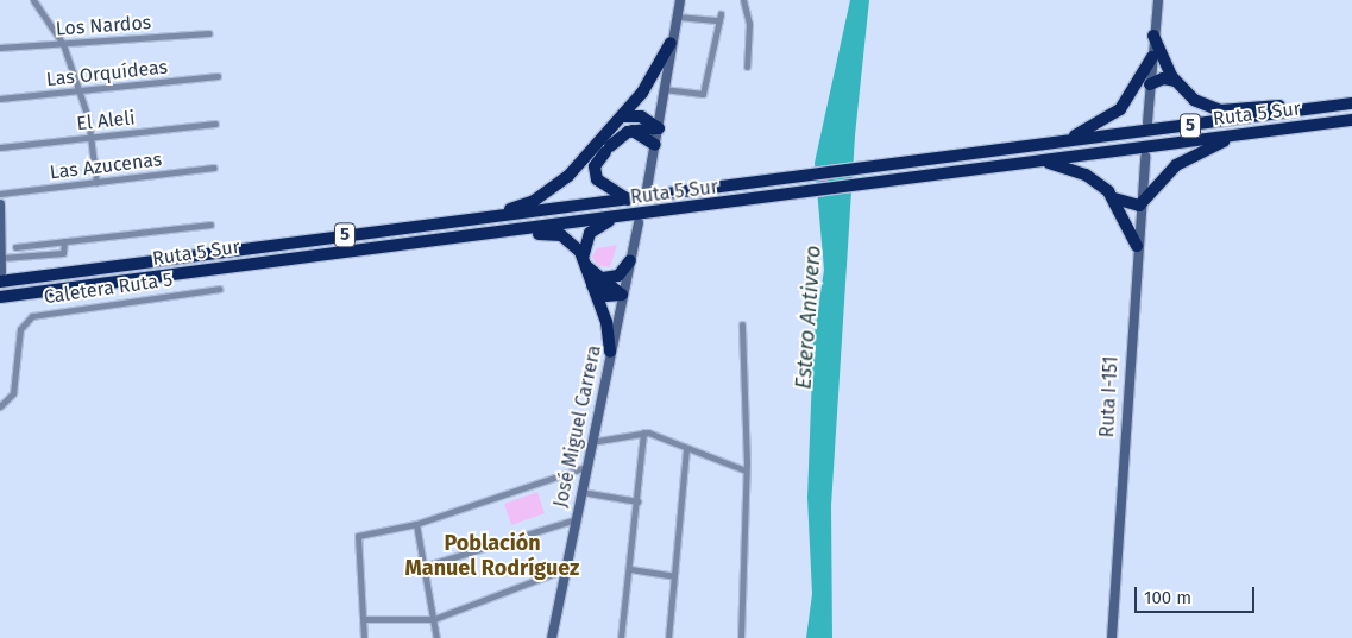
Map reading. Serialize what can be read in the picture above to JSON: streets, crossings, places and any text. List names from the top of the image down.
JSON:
{
  "streets": {
    "highway": ["Ruta 5 Sur", "5"],
    "street": [
      "Los Nardos",
      "Las Orquídeas",
      "El Aleli",
      "Las Azucenas",
      "Caletera Ruta 5",
      "Ruta I-151",
      "José Miguel Carrera"
    ]
  },
  "districts": ["Población Manuel Rodríguez"],
  "water": ["Estero Antivero"],
  "scale_bar": "100 m"
}
